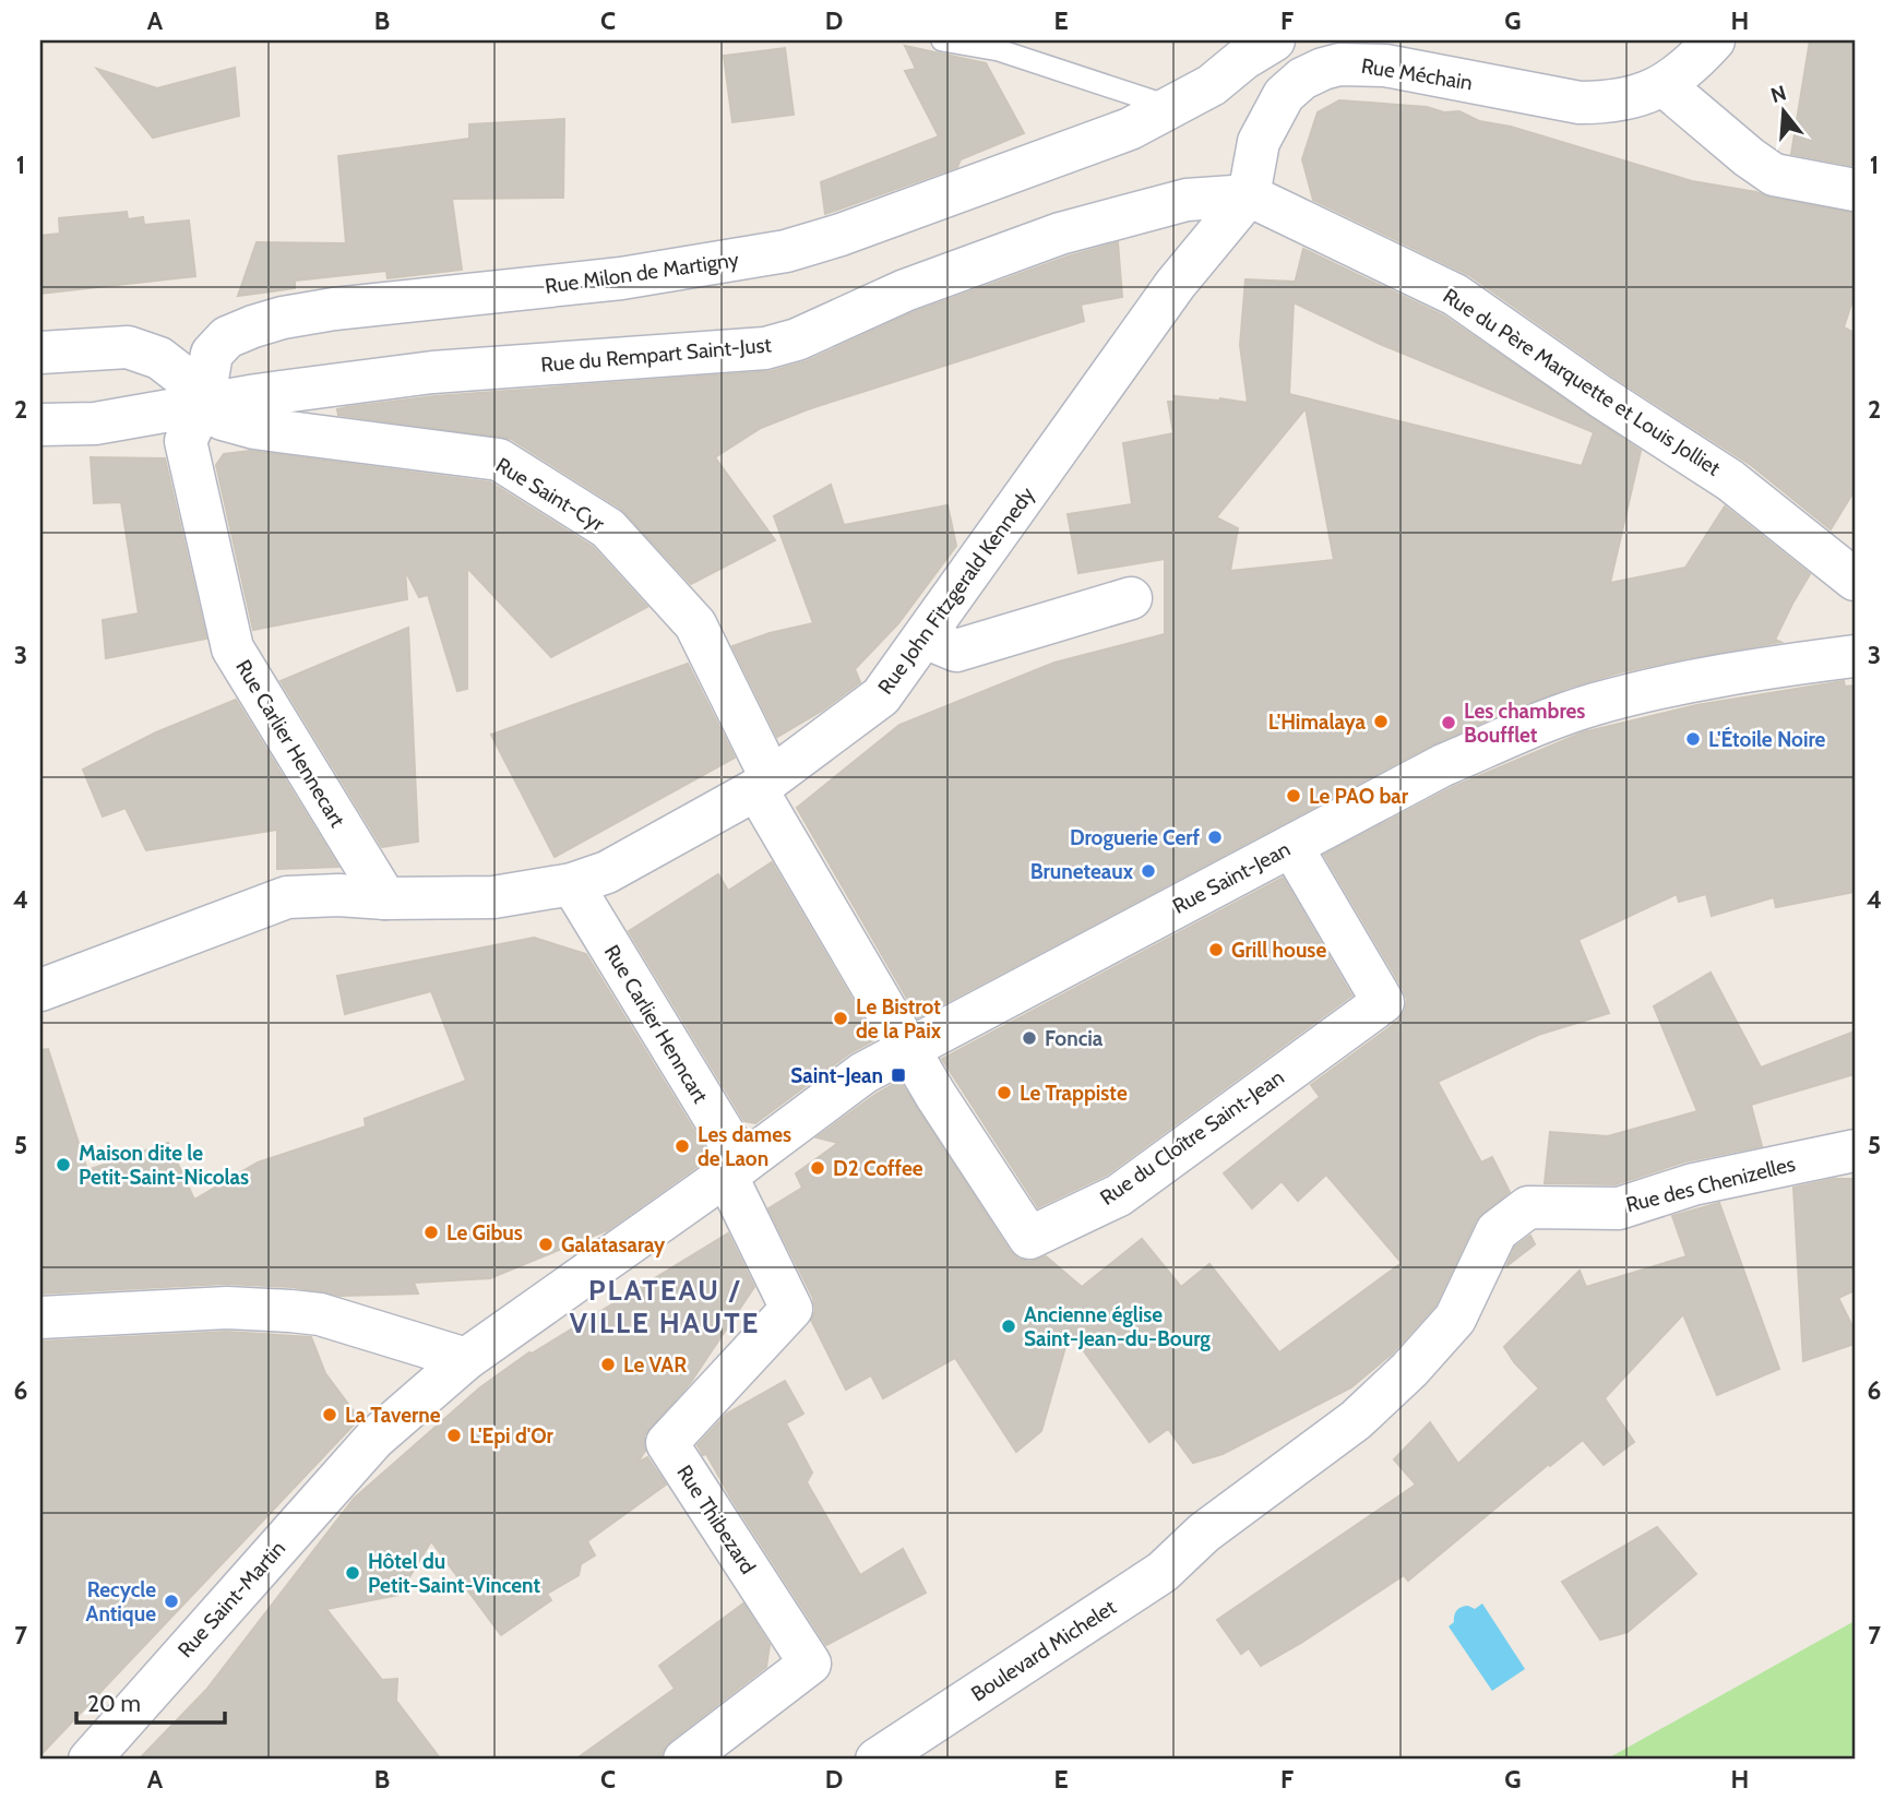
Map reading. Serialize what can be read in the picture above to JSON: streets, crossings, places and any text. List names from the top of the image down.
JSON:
{
  "streets": {
    "street": [
      "Rue Méchain",
      "Rue Milon de Martigny",
      "Rue du Rempart Saint-Just",
      "Rue du Père Marquette et Louis Jolliet",
      "Rue Saint-Cyr",
      "Rue John Fitzgerald Kennedy",
      "Rue Carlier Hennecart",
      "Rue Saint-Jean",
      "Rue Carlier Henncart",
      "Rue du Cloître Saint-Jean",
      "Rue des Chenizelles",
      "Rue Thibezard",
      "Rue Saint-Martin",
      "Boulevard Michelet"
    ]
  },
  "crossings": [
    ["Rue Méchain", "Rue du Rempart Saint-Just"],
    ["Rue Méchain", "Rue du Père Marquette et Louis Jolliet"],
    ["Rue Méchain", "Rue John Fitzgerald Kennedy"],
    ["Rue Milon de Martigny", "Rue du Rempart Saint-Just"],
    ["Rue Milon de Martigny", "Rue Saint-Cyr"],
    ["Rue Milon de Martigny", "Rue Carlier Hennecart"],
    ["Rue du Rempart Saint-Just", "Rue du Père Marquette et Louis Jolliet"],
    ["Rue du Rempart Saint-Just", "Rue Saint-Cyr"],
    ["Rue du Rempart Saint-Just", "Rue John Fitzgerald Kennedy"],
    ["Rue du Rempart Saint-Just", "Rue Carlier Hennecart"],
    ["Rue du Père Marquette et Louis Jolliet", "Rue John Fitzgerald Kennedy"],
    ["Rue Saint-Cyr", "Rue John Fitzgerald Kennedy"],
    ["Rue Saint-Cyr", "Rue Carlier Hennecart"],
    ["Rue Saint-Cyr", "Rue Saint-Jean"],
    ["Rue Saint-Cyr", "Rue du Cloître Saint-Jean"],
    ["Rue John Fitzgerald Kennedy", "Rue Carlier Hennecart"],
    ["Rue John Fitzgerald Kennedy", "Rue Carlier Henncart"],
    ["Rue Saint-Jean", "Rue Carlier Henncart"],
    ["Rue Saint-Jean", "Rue du Cloître Saint-Jean"],
    ["Rue Saint-Jean", "Rue Thibezard"],
    ["Rue Saint-Jean", "Rue Saint-Martin"],
    ["Rue Carlier Henncart", "Rue Thibezard"],
    ["Rue des Chenizelles", "Boulevard Michelet"]
  ],
  "districts": ["PLATEAU / VILLE HAUTE"],
  "places": {
    "other": [
      "L'Himalaya",
      "Les chambres Boufflet",
      "L'Étoile Noire",
      "Le PAO bar",
      "Droguerie Cerf",
      "Bruneteaux",
      "Grill house",
      "Le Bistrot de la Paix",
      "Foncia",
      "Le Trappiste",
      "Les dames de Laon",
      "Maison dite le Petit-Saint-Nicolas",
      "D2 Coffee",
      "Le Gibus",
      "Galatasaray",
      "Ancienne église Saint-Jean-du-Bourg",
      "Le VAR",
      "La Taverne",
      "L'Epi d'Or",
      "Hôtel du Petit-Saint-Vincent",
      "Recycle Antique"
    ],
    "transit": ["Saint-Jean"]
  },
  "scale_bar": "20 m",
  "north": "top",
  "grid": {
    "columns": [
      "A",
      "B",
      "C",
      "D",
      "E",
      "F",
      "G",
      "H"
    ],
    "rows": [
      "1",
      "2",
      "3",
      "4",
      "5",
      "6",
      "7"
    ]
  }
}
